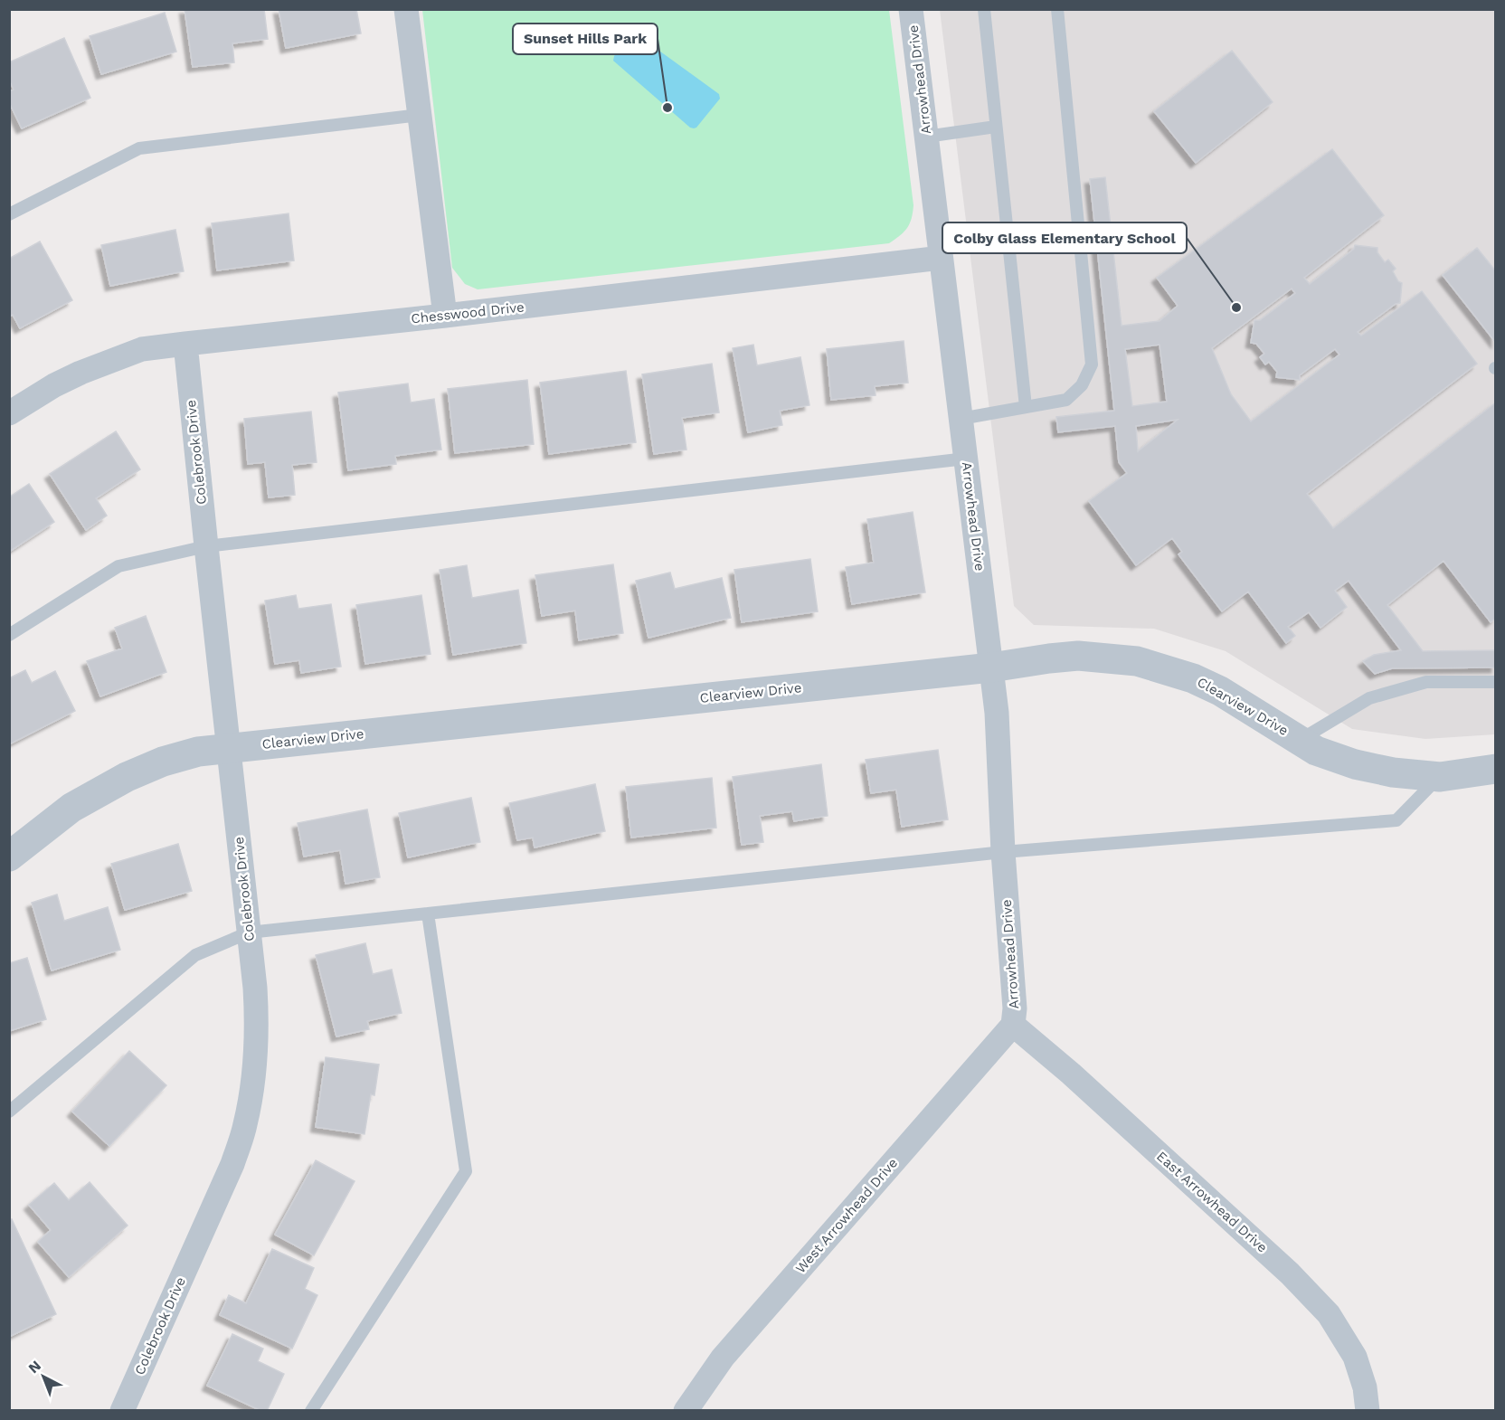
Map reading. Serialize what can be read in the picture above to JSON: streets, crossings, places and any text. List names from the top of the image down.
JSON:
{
  "streets": {
    "street": [
      "Arrowhead Drive",
      "Chesswood Drive",
      "Colebrook Drive",
      "Clearview Drive",
      "East Arrowhead Drive",
      "West Arrowhead Drive"
    ]
  },
  "crossings": [
    ["Arrowhead Drive", "Chesswood Drive"],
    ["Arrowhead Drive", "Clearview Drive"],
    ["Arrowhead Drive", "East Arrowhead Drive"],
    ["Arrowhead Drive", "West Arrowhead Drive"],
    ["Chesswood Drive", "Colebrook Drive"],
    ["Colebrook Drive", "Clearview Drive"],
    ["East Arrowhead Drive", "West Arrowhead Drive"]
  ],
  "places": ["Sunset Hills Park", "Colby Glass Elementary School"],
  "north": "top left"
}
